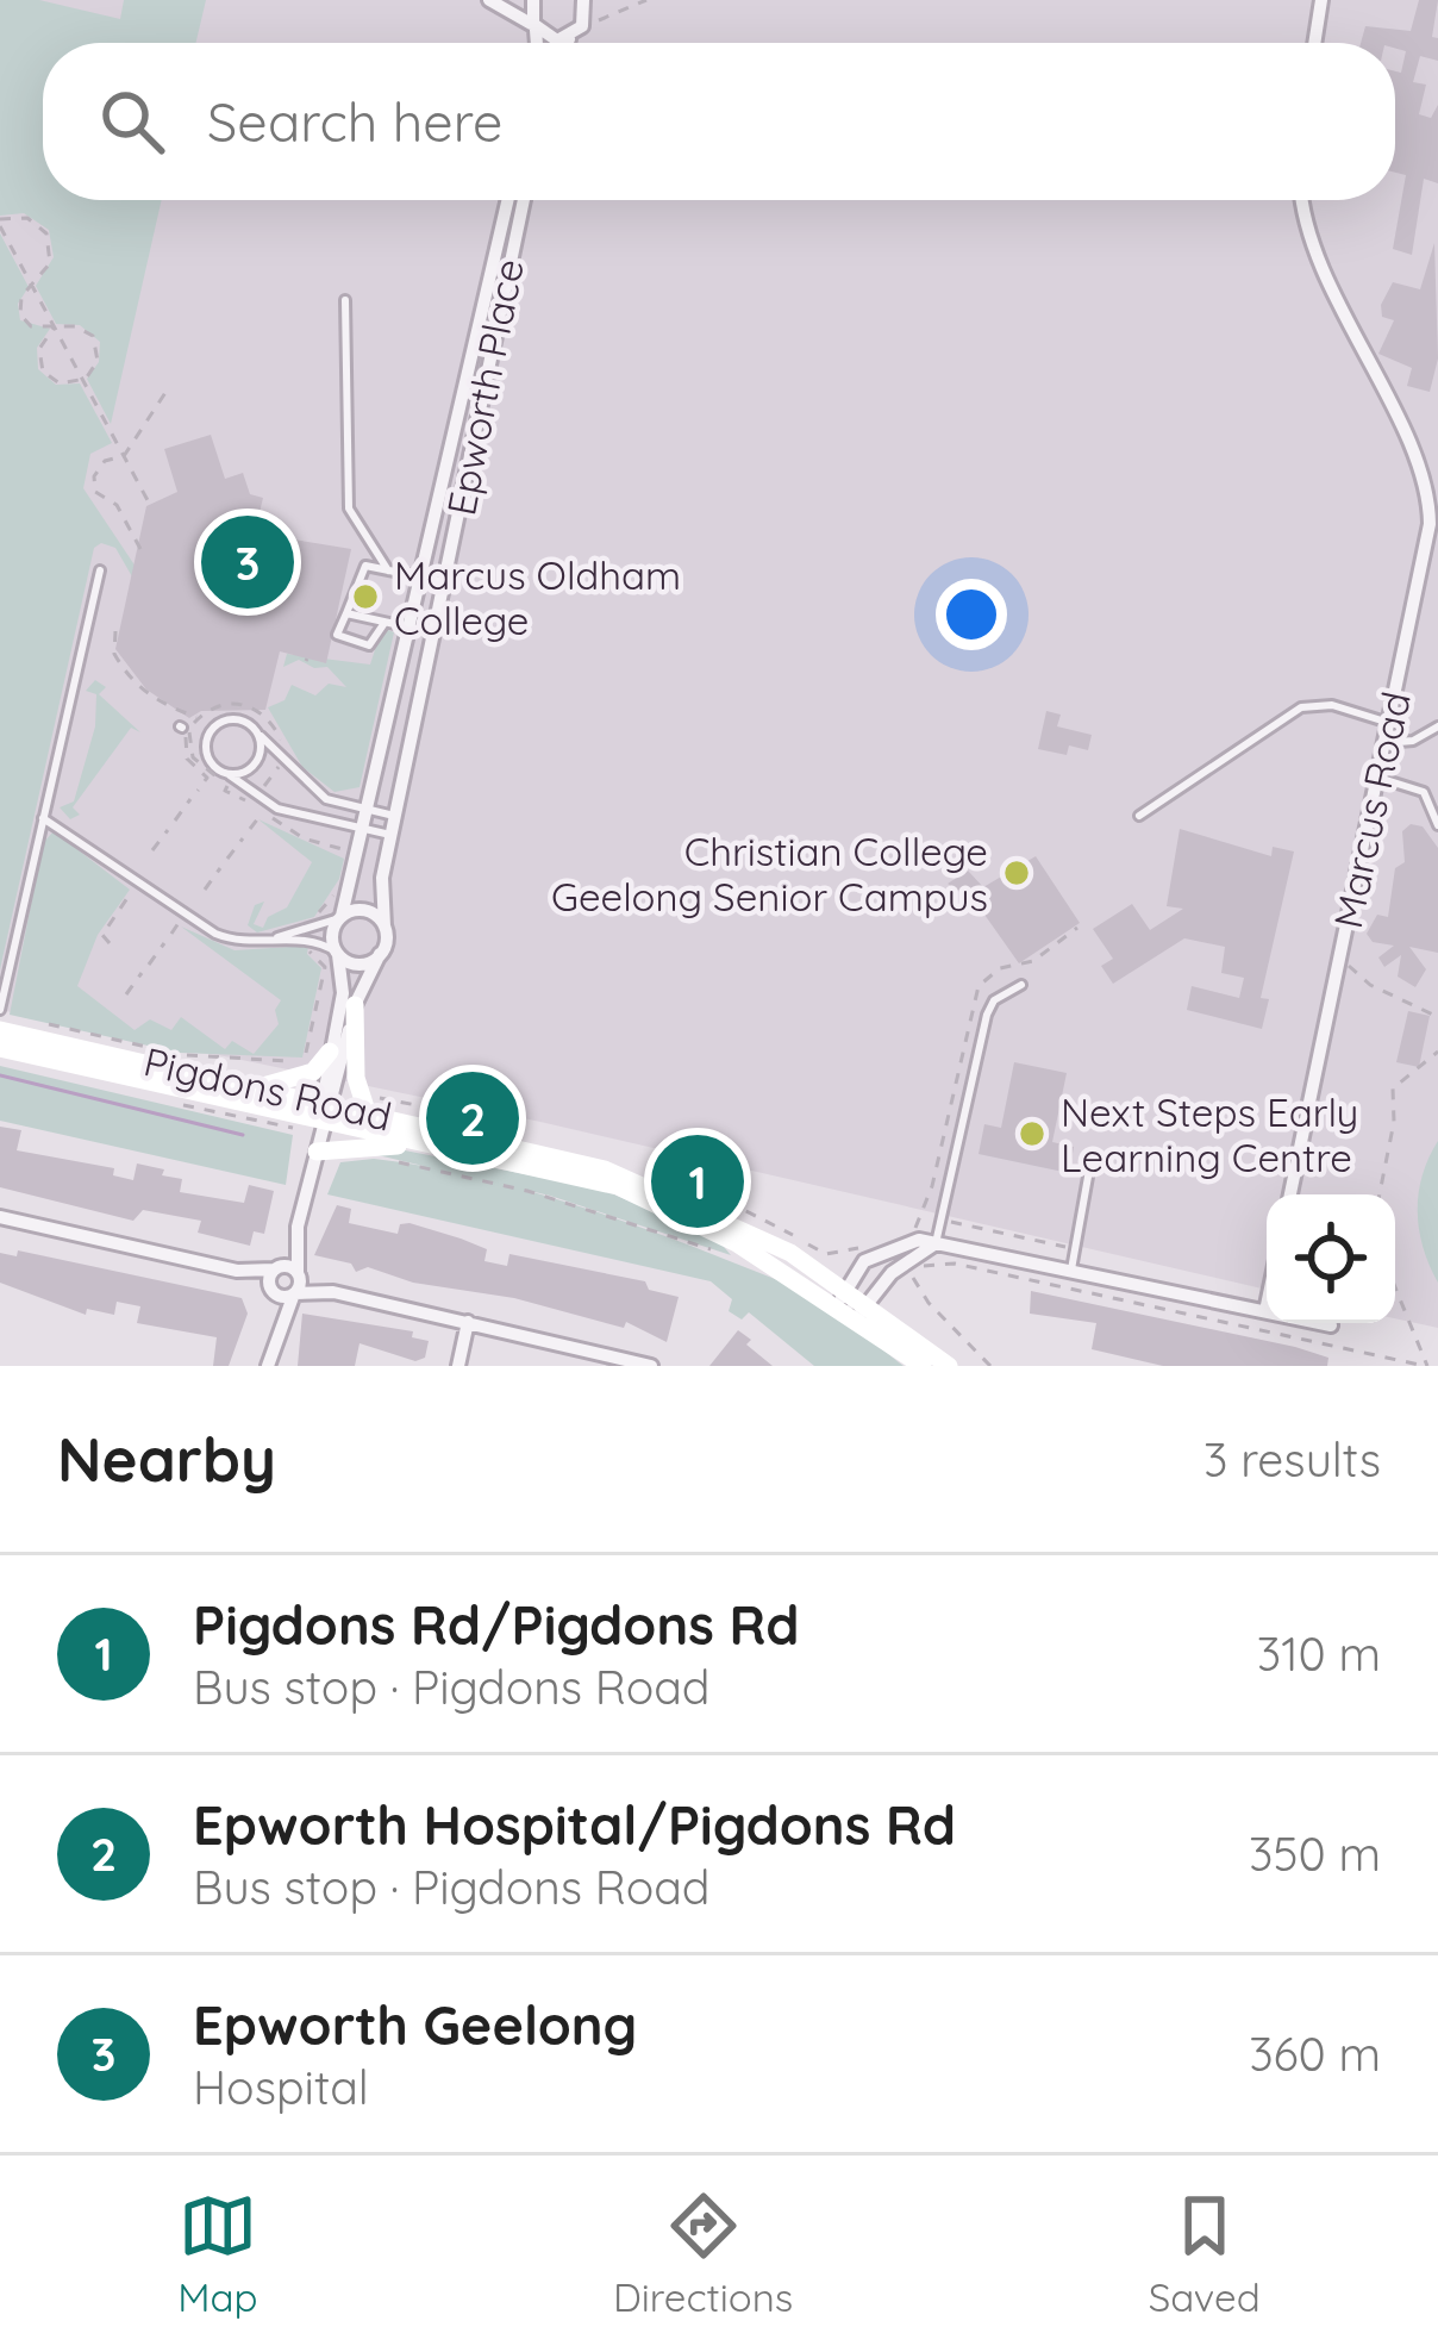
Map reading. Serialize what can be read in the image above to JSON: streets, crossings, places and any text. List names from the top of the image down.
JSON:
{
  "streets": {
    "street": ["Epworth Place", "Marcus Road", "Pigdons Road"]
  },
  "places": ["Marcus Oldham College", "Christian College Geelong Senior Campus", "Next Steps Early Learning Centre"],
  "page": {
    "search": "Search here",
    "pins": ["3", "2", "1"],
    "heading": ["Nearby", "3 results"],
    "list": [
      {
        "mark": "1",
        "name": "Pigdons Rd/Pigdons Rd",
        "note": "Bus stop · Pigdons Road",
        "value": "310 m"
      },
      {
        "mark": "2",
        "name": "Epworth Hospital/Pigdons Rd",
        "note": "Bus stop · Pigdons Road",
        "value": "350 m"
      },
      {
        "mark": "3",
        "name": "Epworth Geelong",
        "note": "Hospital",
        "value": "360 m"
      }
    ],
    "nav": ["Map", "Directions", "Saved"]
  }
}
